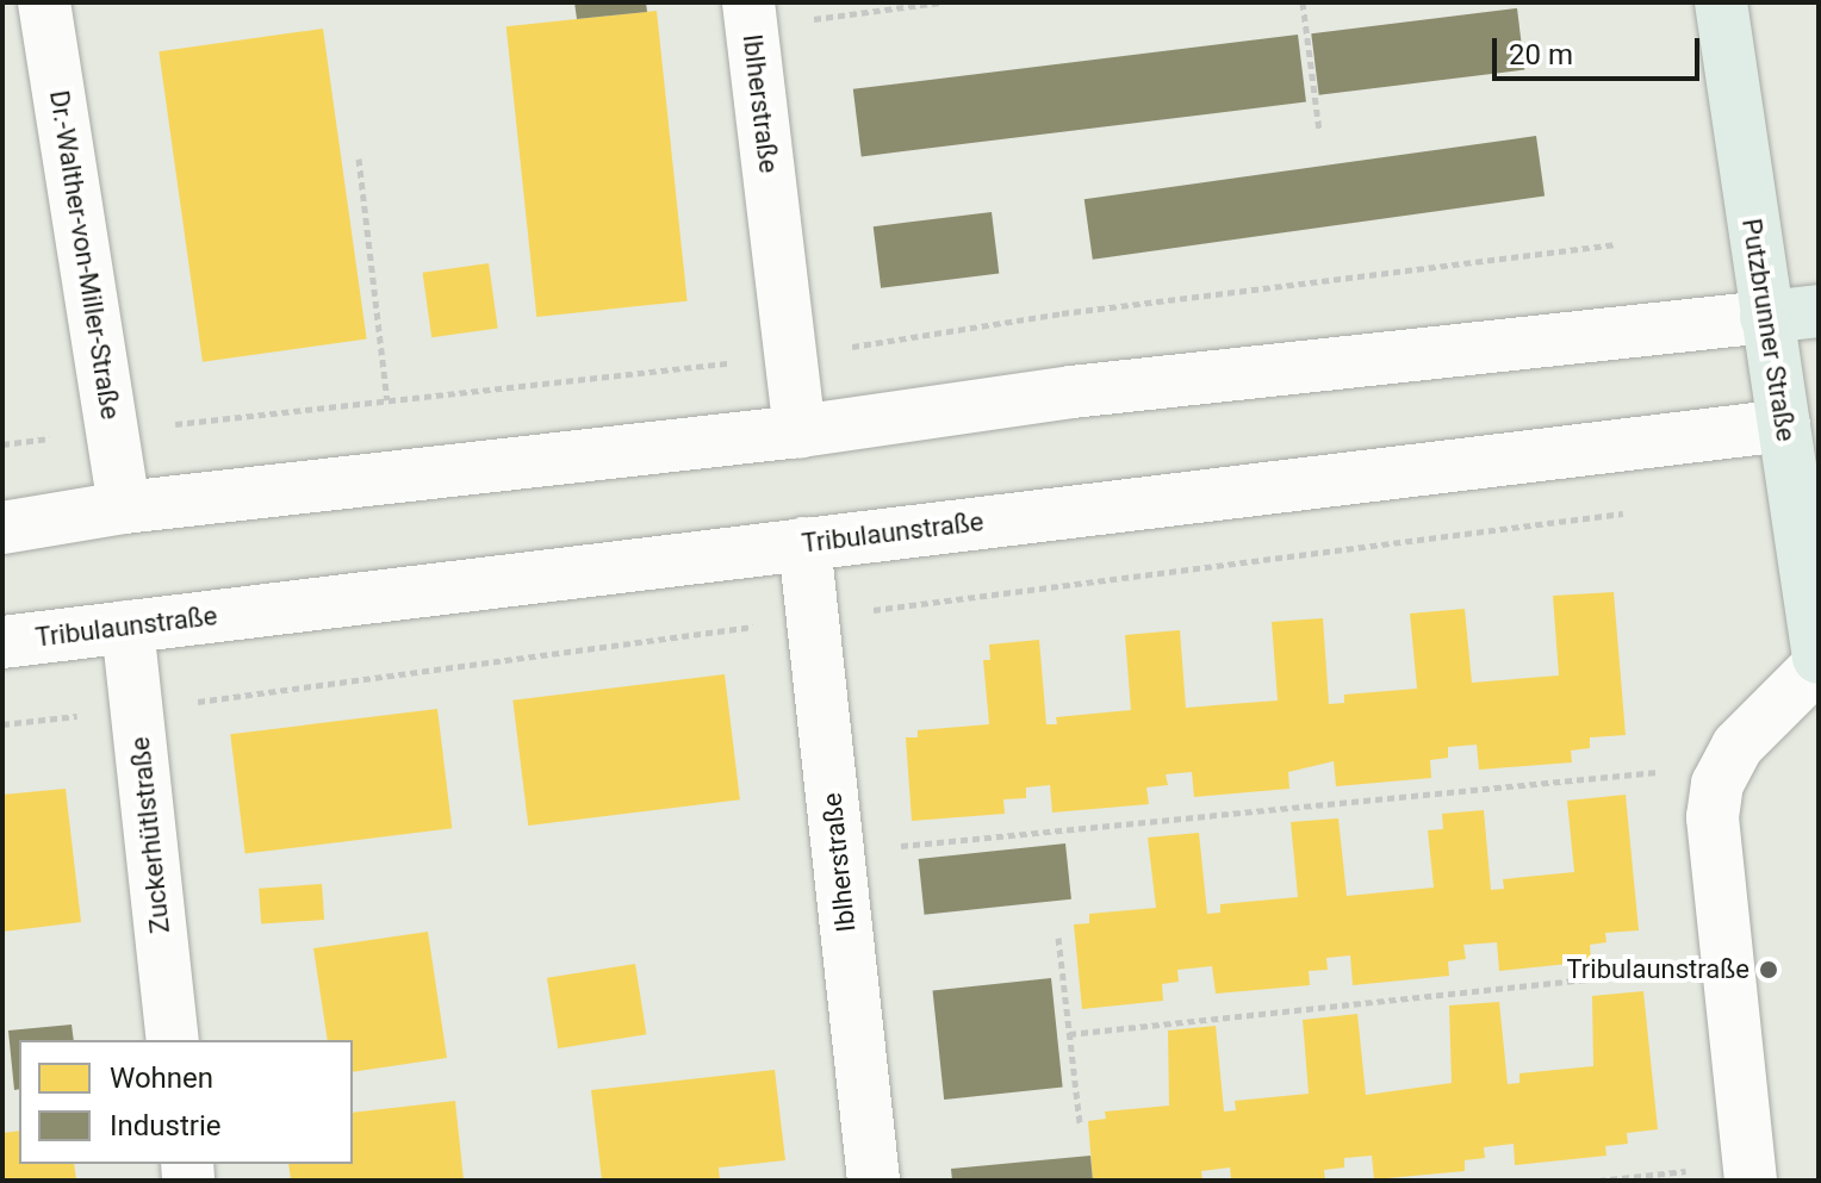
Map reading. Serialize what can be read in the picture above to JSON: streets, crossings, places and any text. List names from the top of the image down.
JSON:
{
  "streets": {
    "main road": ["Putzbrunner Straße"],
    "street": [
      "Iblherstraße",
      "Dr.-Walther-von-Miller-Straße",
      "Tribulaunstraße",
      "Zuckerhütlstraße"
    ]
  },
  "crossings": [
    ["Iblherstraße", "Tribulaunstraße"],
    ["Putzbrunner Straße", "Tribulaunstraße"],
    ["Tribulaunstraße", "Zuckerhütlstraße"]
  ],
  "places": ["Tribulaunstraße"],
  "legend": ["Wohnen", "Industrie"],
  "scale_bar": "20 m"
}
